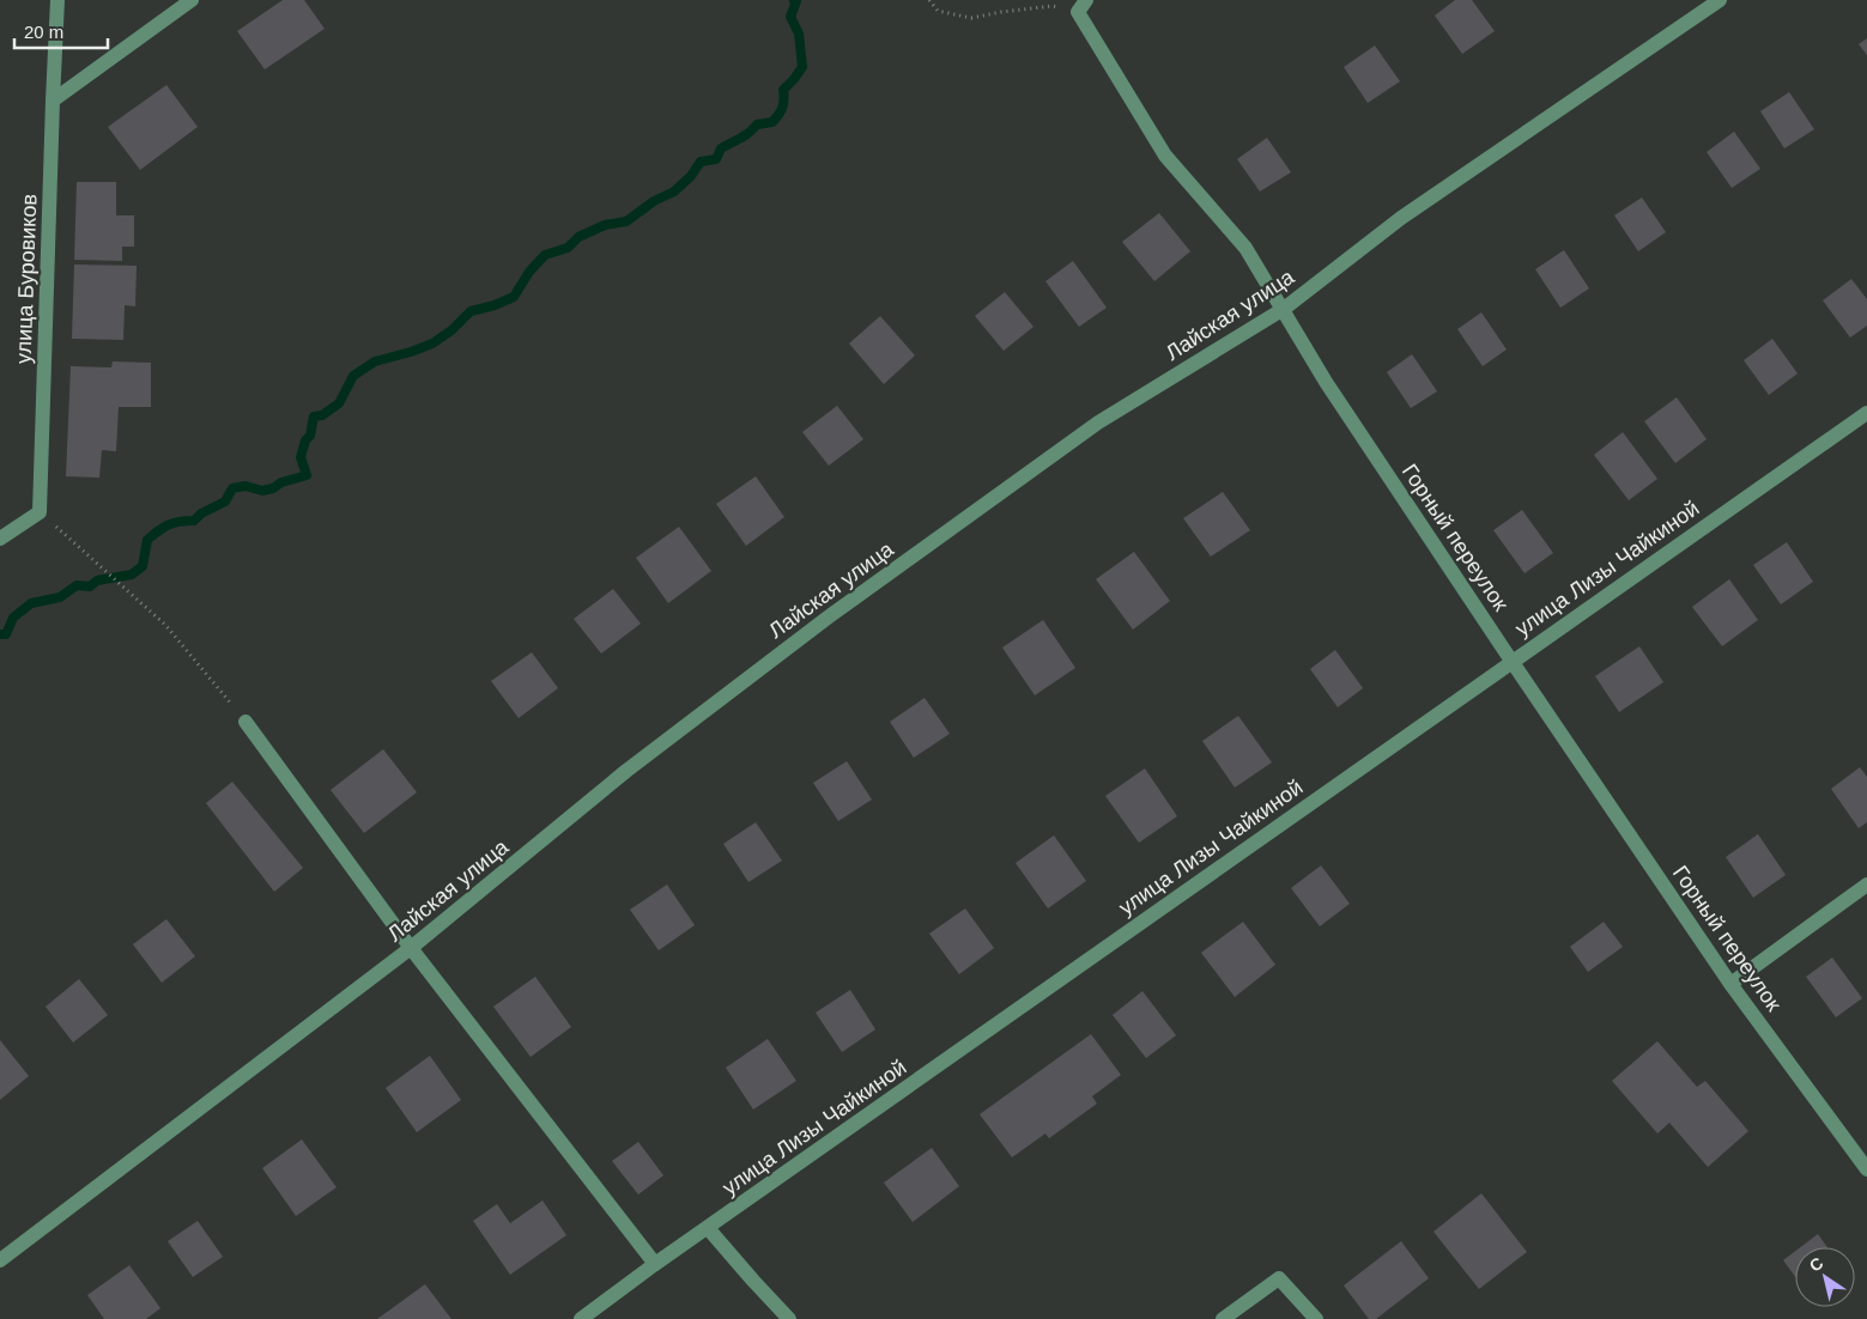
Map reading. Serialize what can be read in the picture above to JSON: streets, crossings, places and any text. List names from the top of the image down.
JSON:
{
  "streets": {
    "street": [
      "улица Буровиков",
      "Лайская улица",
      "Горный переулок",
      "улица Лизы Чайкиной"
    ]
  },
  "crossings": [
    ["Лайская улица", "Горный переулок"],
    ["Горный переулок", "улица Лизы Чайкиной"]
  ],
  "scale_bar": "20 m",
  "north": "top left"
}
